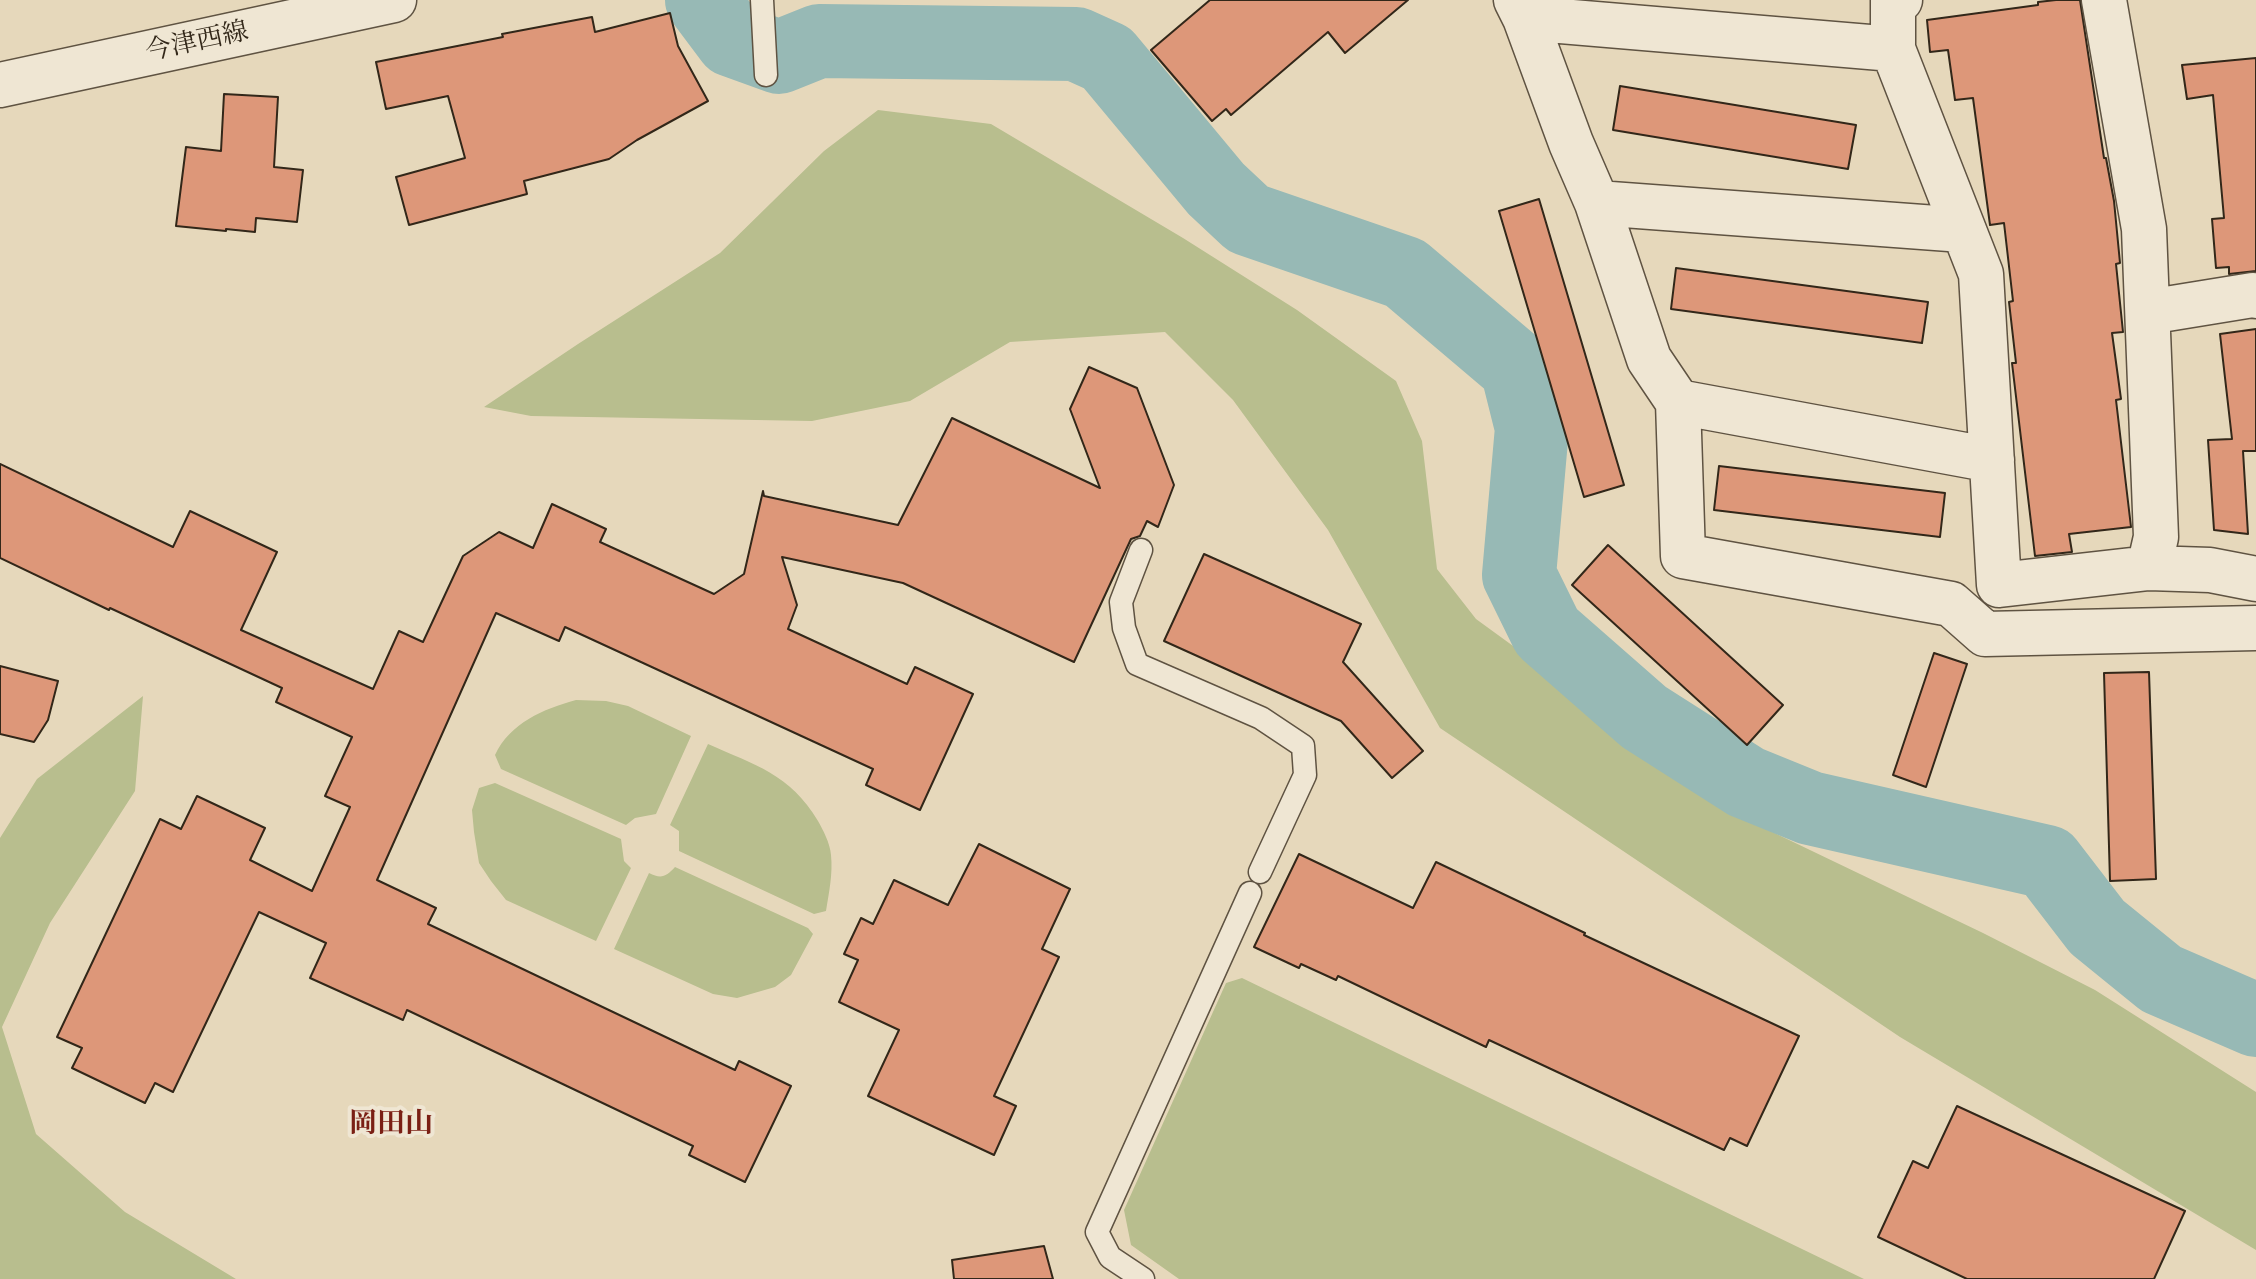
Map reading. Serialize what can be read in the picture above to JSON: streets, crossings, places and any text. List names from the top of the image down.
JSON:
{
  "streets": {
    "street": ["今津西線"]
  },
  "districts": ["岡田山"]
}
